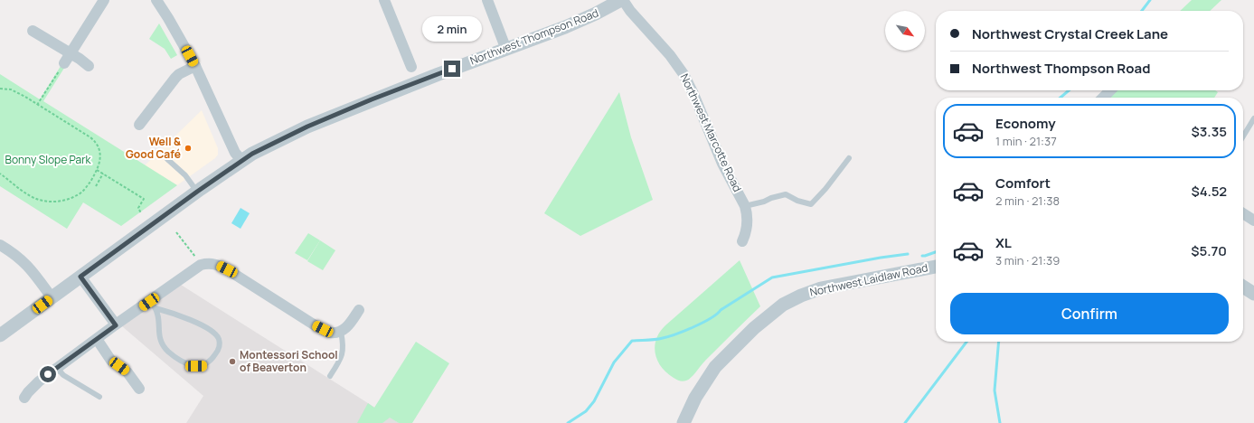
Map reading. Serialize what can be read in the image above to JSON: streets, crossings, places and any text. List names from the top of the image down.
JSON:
{
  "streets": {
    "street": ["Northwest Thompson Road", "Northwest Marcotte Road", "Northwest Laidlaw Road"]
  },
  "crossings": [
    ["Northwest Thompson Road", "Northwest Marcotte Road"]
  ],
  "parks": ["Bonny Slope Park"],
  "places": ["Well & Good Café", "Montessori School of Beaverton"],
  "north": "bottom right",
  "page": {
    "banner": ["Northwest Crystal Creek Lane", "Northwest Thompson Road"],
    "bubble": "2 min",
    "list": [
      {
        "name": "Economy",
        "note": "1 min · 21:37",
        "value": "$3.35"
      },
      {
        "name": "Comfort",
        "note": "2 min · 21:38",
        "value": "$4.52"
      },
      {
        "name": "XL",
        "note": "3 min · 21:39",
        "value": "$5.70"
      }
    ],
    "buttons": "Confirm"
  }
}
